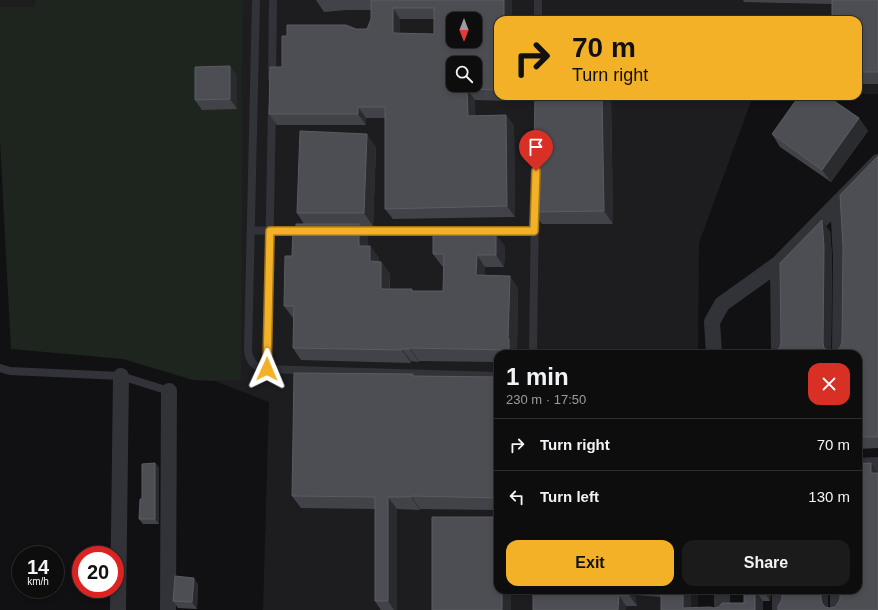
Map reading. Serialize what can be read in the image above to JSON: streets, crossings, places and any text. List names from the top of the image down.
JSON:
{
  "north": "bottom",
  "page": {
    "turn": ["70 m", "Turn right"],
    "heading": ["1 min", "230 m · 17:50"],
    "list": [
      {
        "name": "Turn right",
        "value": "70 m"
      },
      {
        "name": "Turn left",
        "value": "130 m"
      }
    ],
    "buttons": ["Exit", "Share"],
    "speed": "14 km/h",
    "limit": "20"
  }
}
